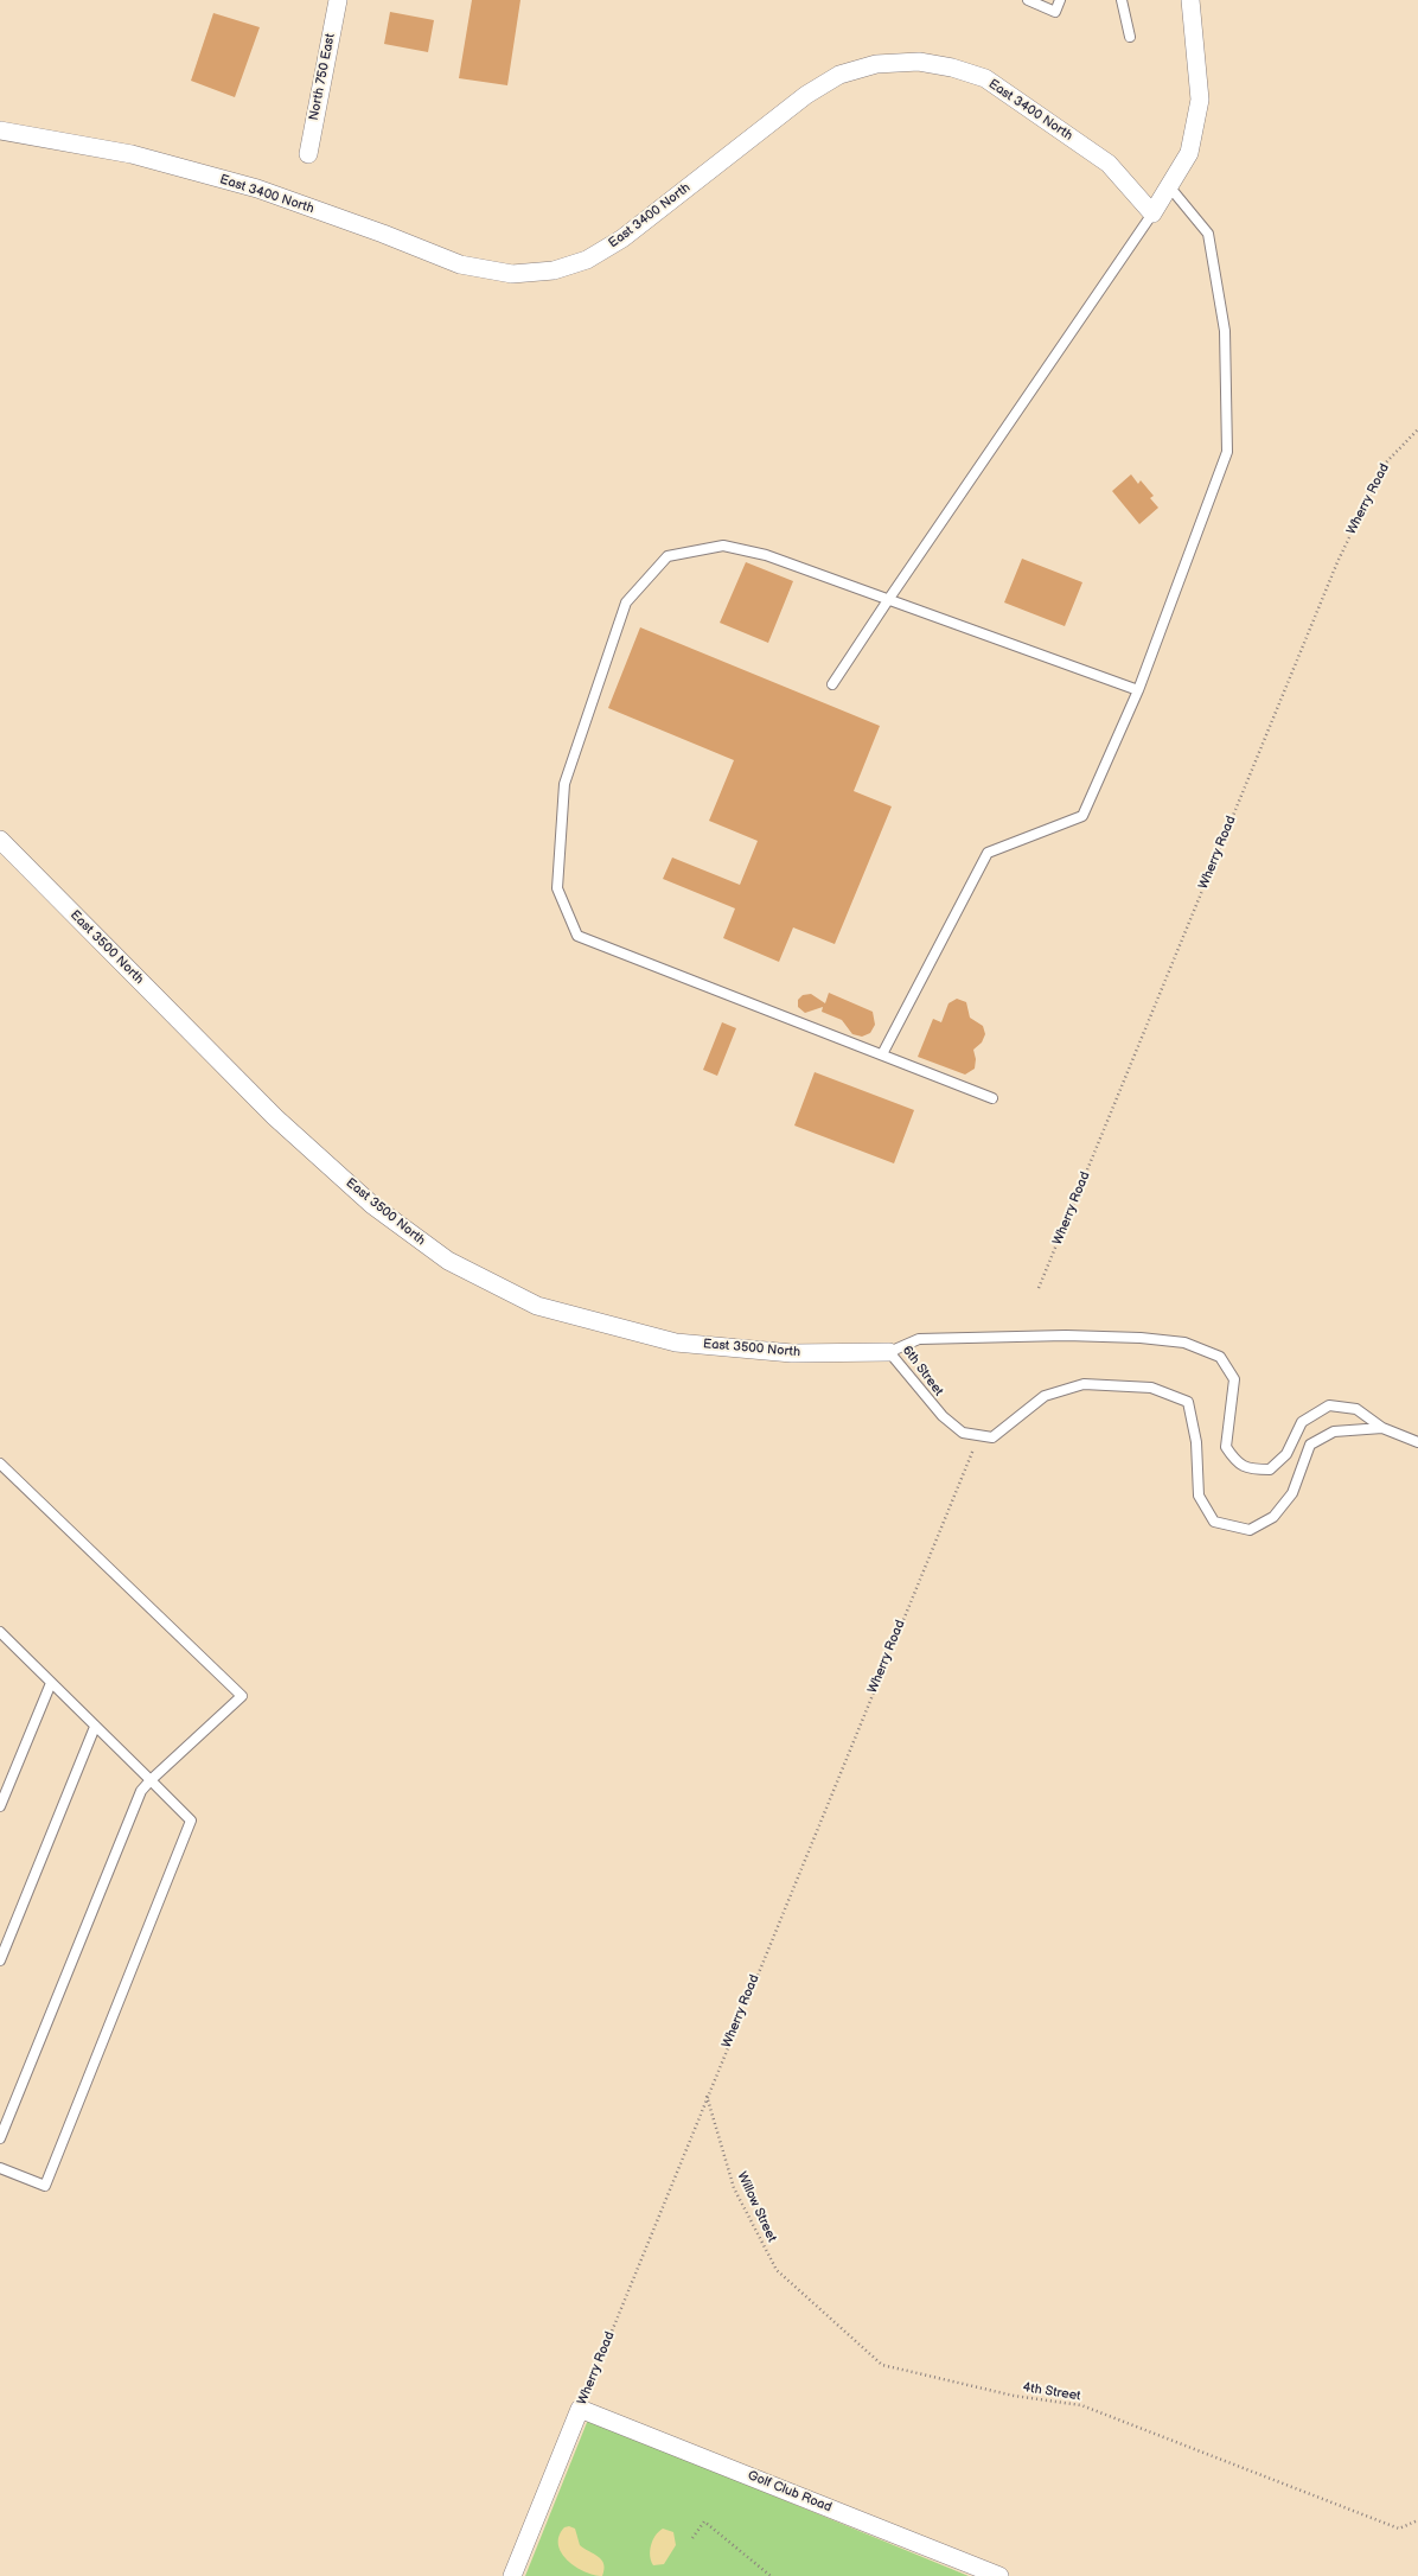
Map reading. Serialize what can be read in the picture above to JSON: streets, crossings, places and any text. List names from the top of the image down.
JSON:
{
  "streets": {
    "street": [
      "North 750 East",
      "East 3400 North",
      "Wherry Road",
      "East 3500 North",
      "Golf Club Road"
    ],
    "lane": ["6th Street"],
    "path": ["Willow Street", "4th Street"]
  },
  "crossings": [
    ["Wherry Road", "Willow Street"],
    ["Wherry Road", "Golf Club Road"],
    ["East 3500 North", "6th Street"],
    ["Willow Street", "4th Street"]
  ]
}
